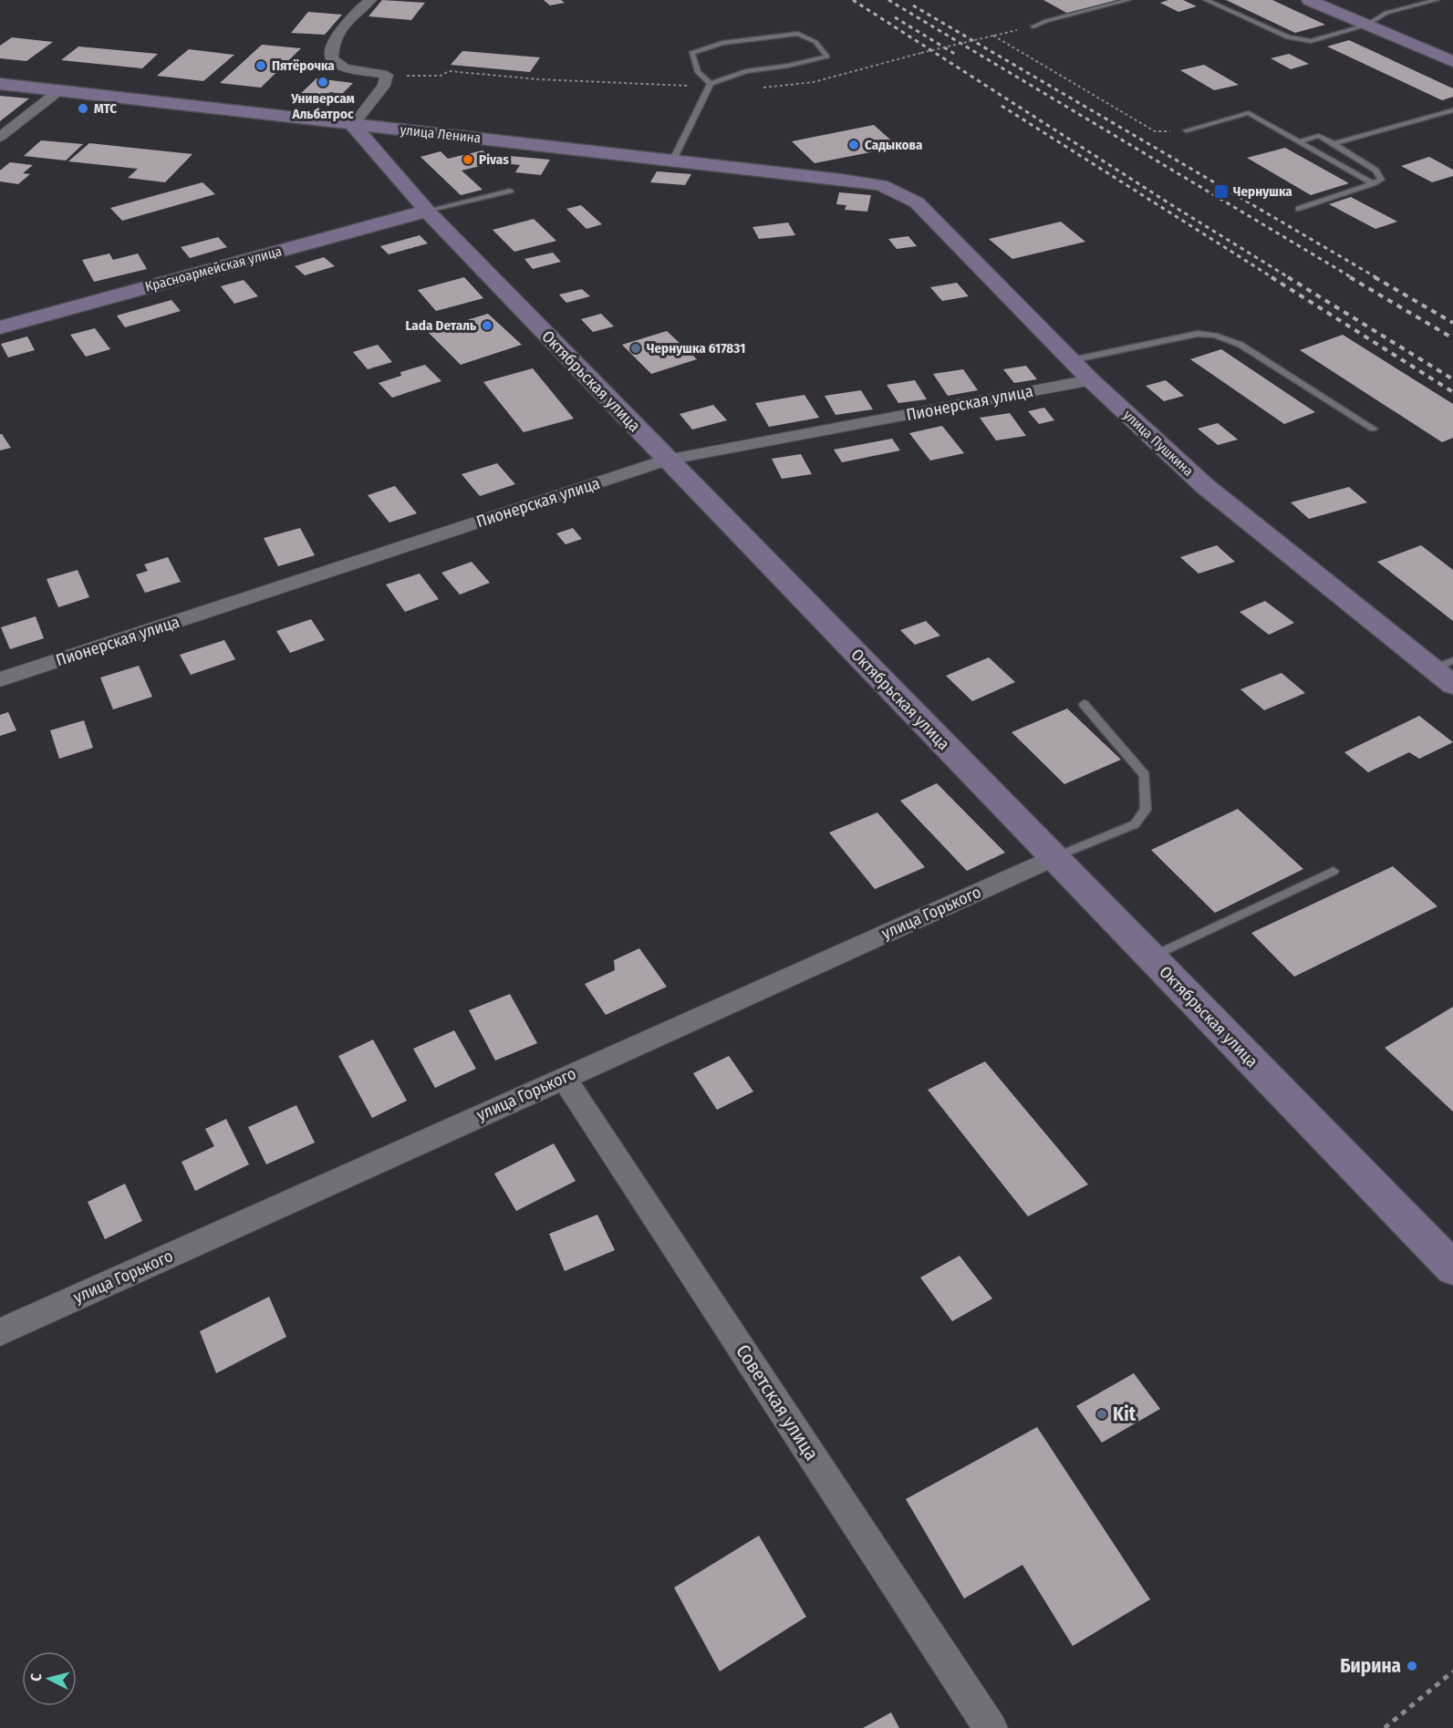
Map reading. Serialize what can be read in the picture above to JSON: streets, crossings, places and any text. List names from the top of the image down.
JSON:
{
  "streets": {
    "street": [
      "улица Ленина",
      "Красноармейская улица",
      "Октябрьская улица",
      "Пионерская улица",
      "улица Пушкина",
      "улица Горького",
      "Советская улица"
    ]
  },
  "crossings": [
    ["улица Ленина", "Октябрьская улица"],
    ["улица Ленина", "улица Пушкина"],
    ["Красноармейская улица", "Октябрьская улица"],
    ["Октябрьская улица", "Пионерская улица"],
    ["Октябрьская улица", "улица Горького"],
    ["Пионерская улица", "улица Пушкина"],
    ["улица Горького", "Советская улица"]
  ],
  "places": {
    "other": [
      "Пятёрочка",
      "Универсам Альбатрос",
      "МТС",
      "Садыкова",
      "Pivas",
      "Lada Dеталь",
      "Чернушка 617831",
      "Kit",
      "Бирина"
    ],
    "transit": ["Чернушка"]
  },
  "north": "left"
}
